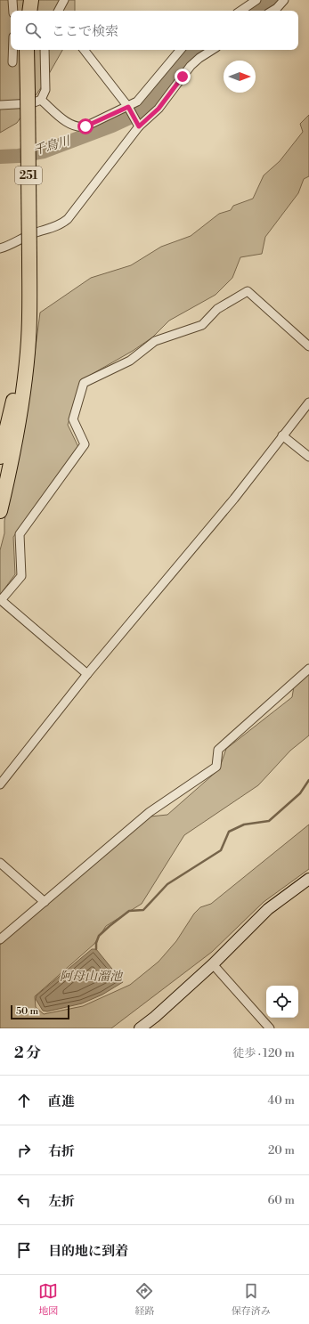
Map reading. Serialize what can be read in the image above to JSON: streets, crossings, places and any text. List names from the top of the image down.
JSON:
{
  "streets": {
    "highway": ["251"]
  },
  "water": ["千鳥川", "阿母山溜池"],
  "scale_bar": "50 m",
  "north": "right",
  "page": {
    "search": "ここで検索",
    "scale": "50 m",
    "heading": ["2 分", "徒歩 · 120 m"],
    "list": [
      ["直進", "40 m"],
      ["右折", "20 m"],
      ["左折", "60 m"],
      "目的地に到着"
    ],
    "nav": ["地図", "経路", "保存済み"]
  }
}
